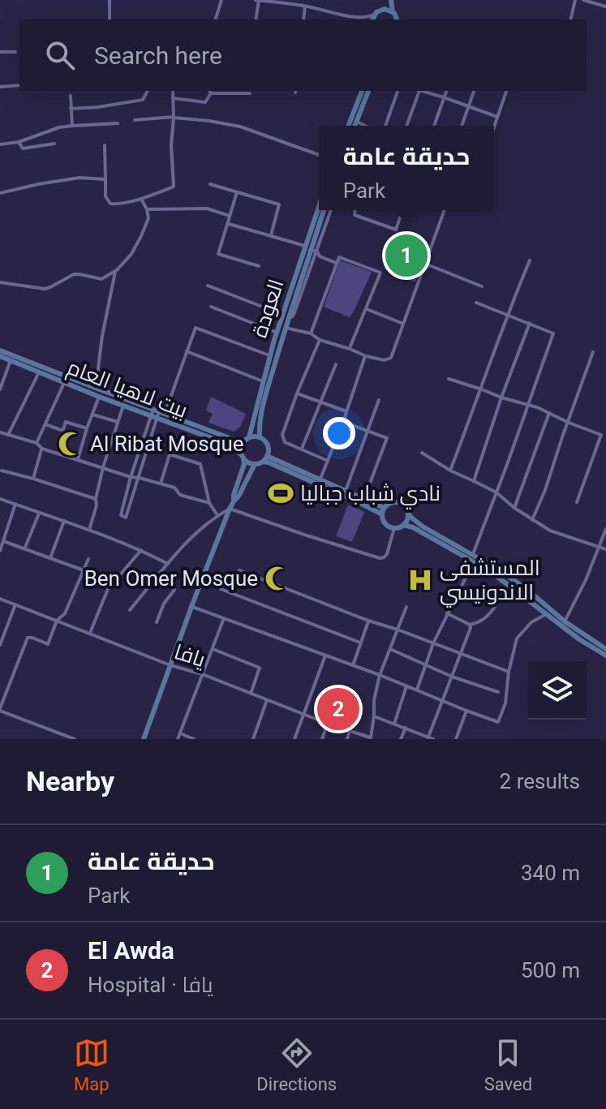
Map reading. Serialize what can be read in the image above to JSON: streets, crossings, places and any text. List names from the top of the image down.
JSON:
{
  "streets": {
    "main road": ["العودة", "بيت لاهيا العام"],
    "street": ["يافا"]
  },
  "crossings": [
    ["العودة", "بيت لاهيا العام"]
  ],
  "places": {
    "mosque": ["Al Ribat Mosque", "Ben Omer Mosque"],
    "sports": ["نادي شباب جباليا"],
    "hospital": ["المستشفى الاندونيسي"]
  },
  "page": {
    "search": "Search here",
    "popup": ["حديقة عامة", "Park"],
    "pins": ["1", "2"],
    "heading": ["Nearby", "2 results"],
    "list": [
      {
        "mark": "1",
        "name": "حديقة عامة",
        "note": "Park",
        "value": "340 m"
      },
      {
        "mark": "2",
        "name": "El Awda",
        "note": "Hospital · يافا",
        "value": "500 m"
      }
    ],
    "nav": ["Map", "Directions", "Saved"]
  }
}
